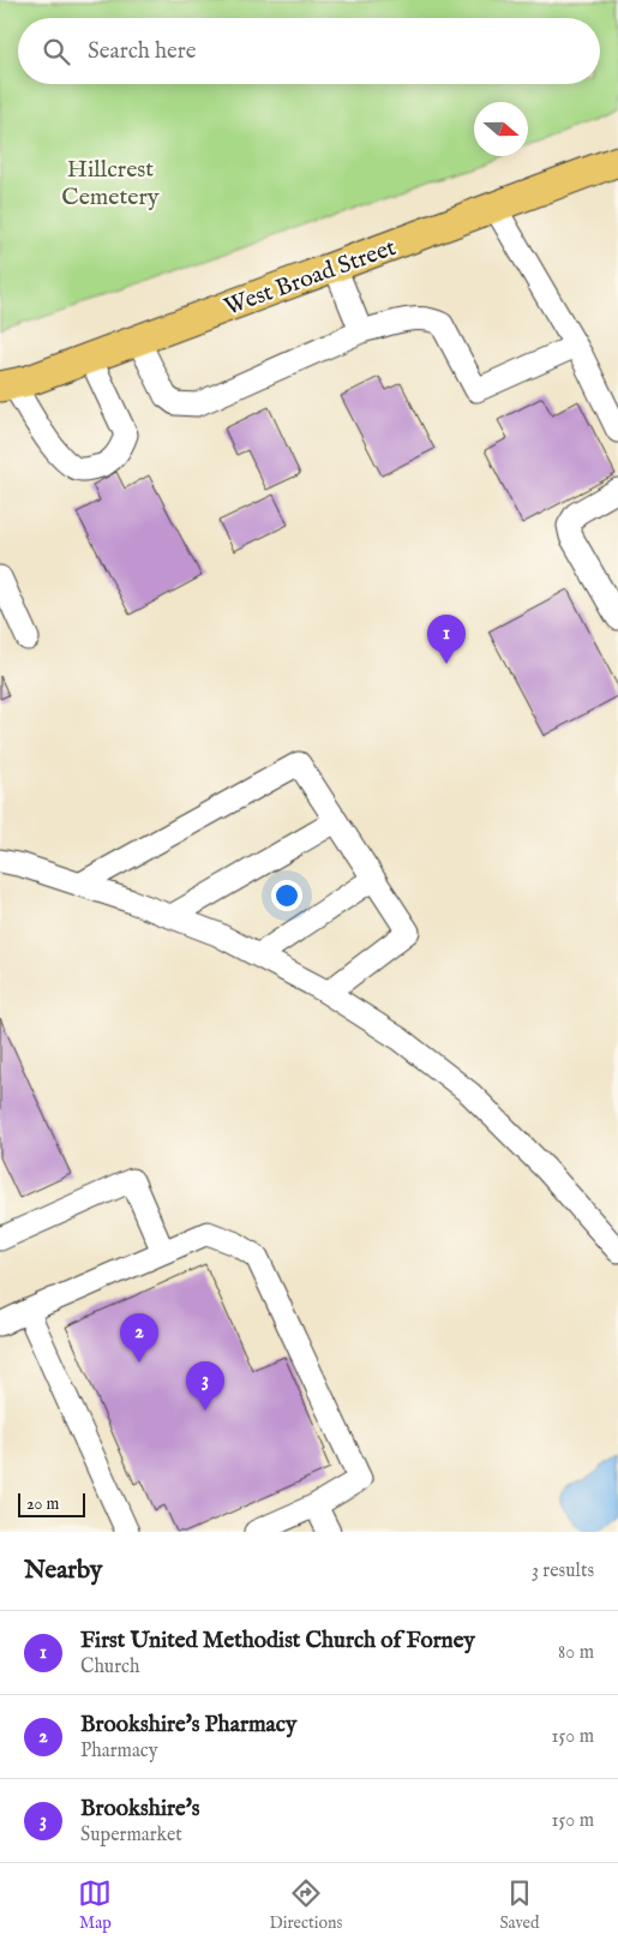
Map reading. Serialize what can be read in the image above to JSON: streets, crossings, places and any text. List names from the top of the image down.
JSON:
{
  "streets": {
    "main road": ["West Broad Street"]
  },
  "parks": ["Hillcrest Cemetery"],
  "scale_bar": "20 m",
  "north": "right",
  "page": {
    "search": "Search here",
    "pins": ["1", "2", "3"],
    "scale": "20 m",
    "heading": ["Nearby", "3 results"],
    "list": [
      {
        "mark": "1",
        "name": "First United Methodist Church of Forney",
        "note": "Church",
        "value": "80 m"
      },
      {
        "mark": "2",
        "name": "Brookshire's Pharmacy",
        "note": "Pharmacy",
        "value": "150 m"
      },
      {
        "mark": "3",
        "name": "Brookshire's",
        "note": "Supermarket",
        "value": "150 m"
      }
    ],
    "nav": ["Map", "Directions", "Saved"]
  }
}
